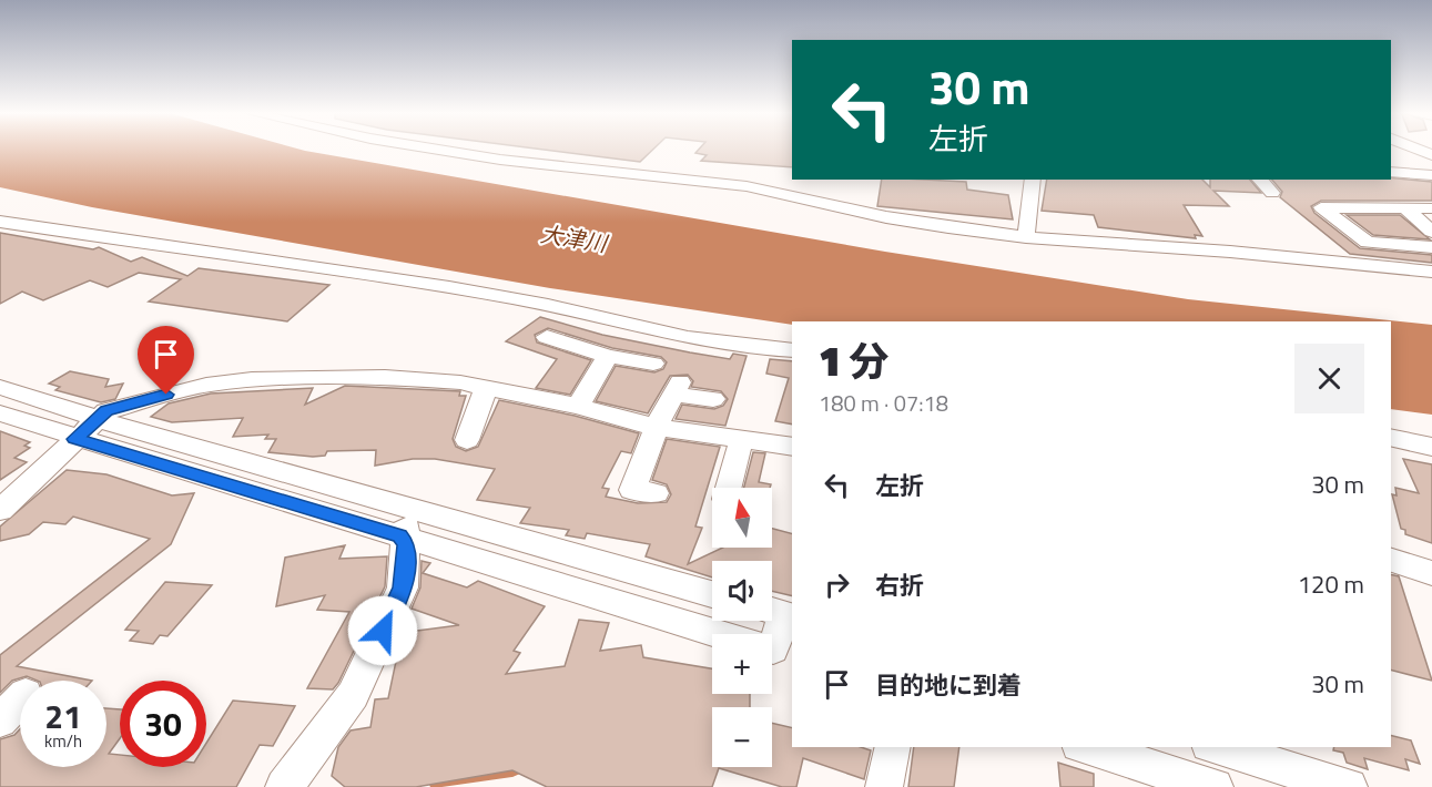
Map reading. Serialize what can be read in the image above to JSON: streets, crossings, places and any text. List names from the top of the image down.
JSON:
{
  "water": ["大津川"],
  "north": "top",
  "page": {
    "turn": ["30 m", "左折"],
    "heading": ["1 分", "180 m · 07:18"],
    "list": [
      {
        "name": "左折",
        "value": "30 m"
      },
      {
        "name": "右折",
        "value": "120 m"
      },
      {
        "name": "目的地に到着",
        "value": "30 m"
      }
    ],
    "map_buttons": ["+", "−"],
    "speed": "21 km/h",
    "limit": "30"
  }
}
